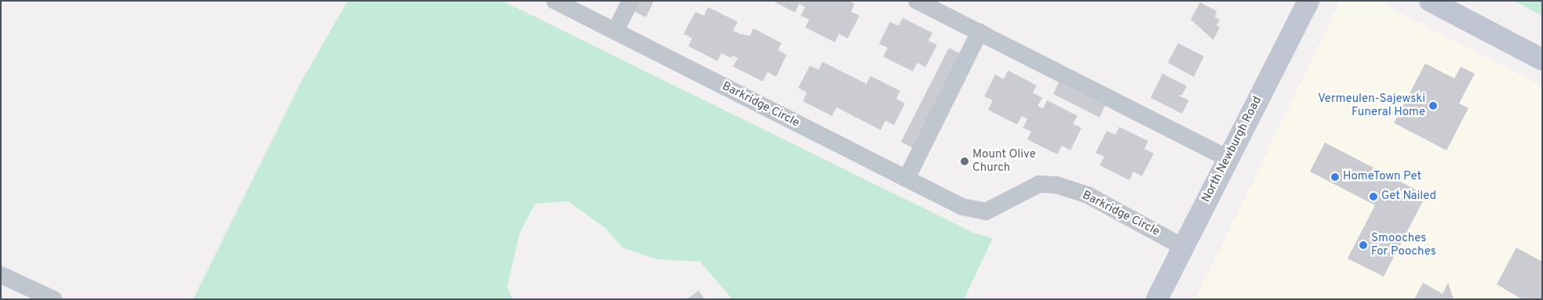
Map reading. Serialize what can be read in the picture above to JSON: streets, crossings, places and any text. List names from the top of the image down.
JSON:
{
  "streets": {
    "main road": ["North Newburgh Road"],
    "street": ["Barkridge Circle"]
  },
  "crossings": [
    ["Barkridge Circle", "North Newburgh Road"]
  ],
  "places": [
    "Vermeulen-Sajewski Funeral Home",
    "Mount Olive Church",
    "HomeTown Pet",
    "Get Nailed",
    "Smooches For Pooches"
  ]
}
